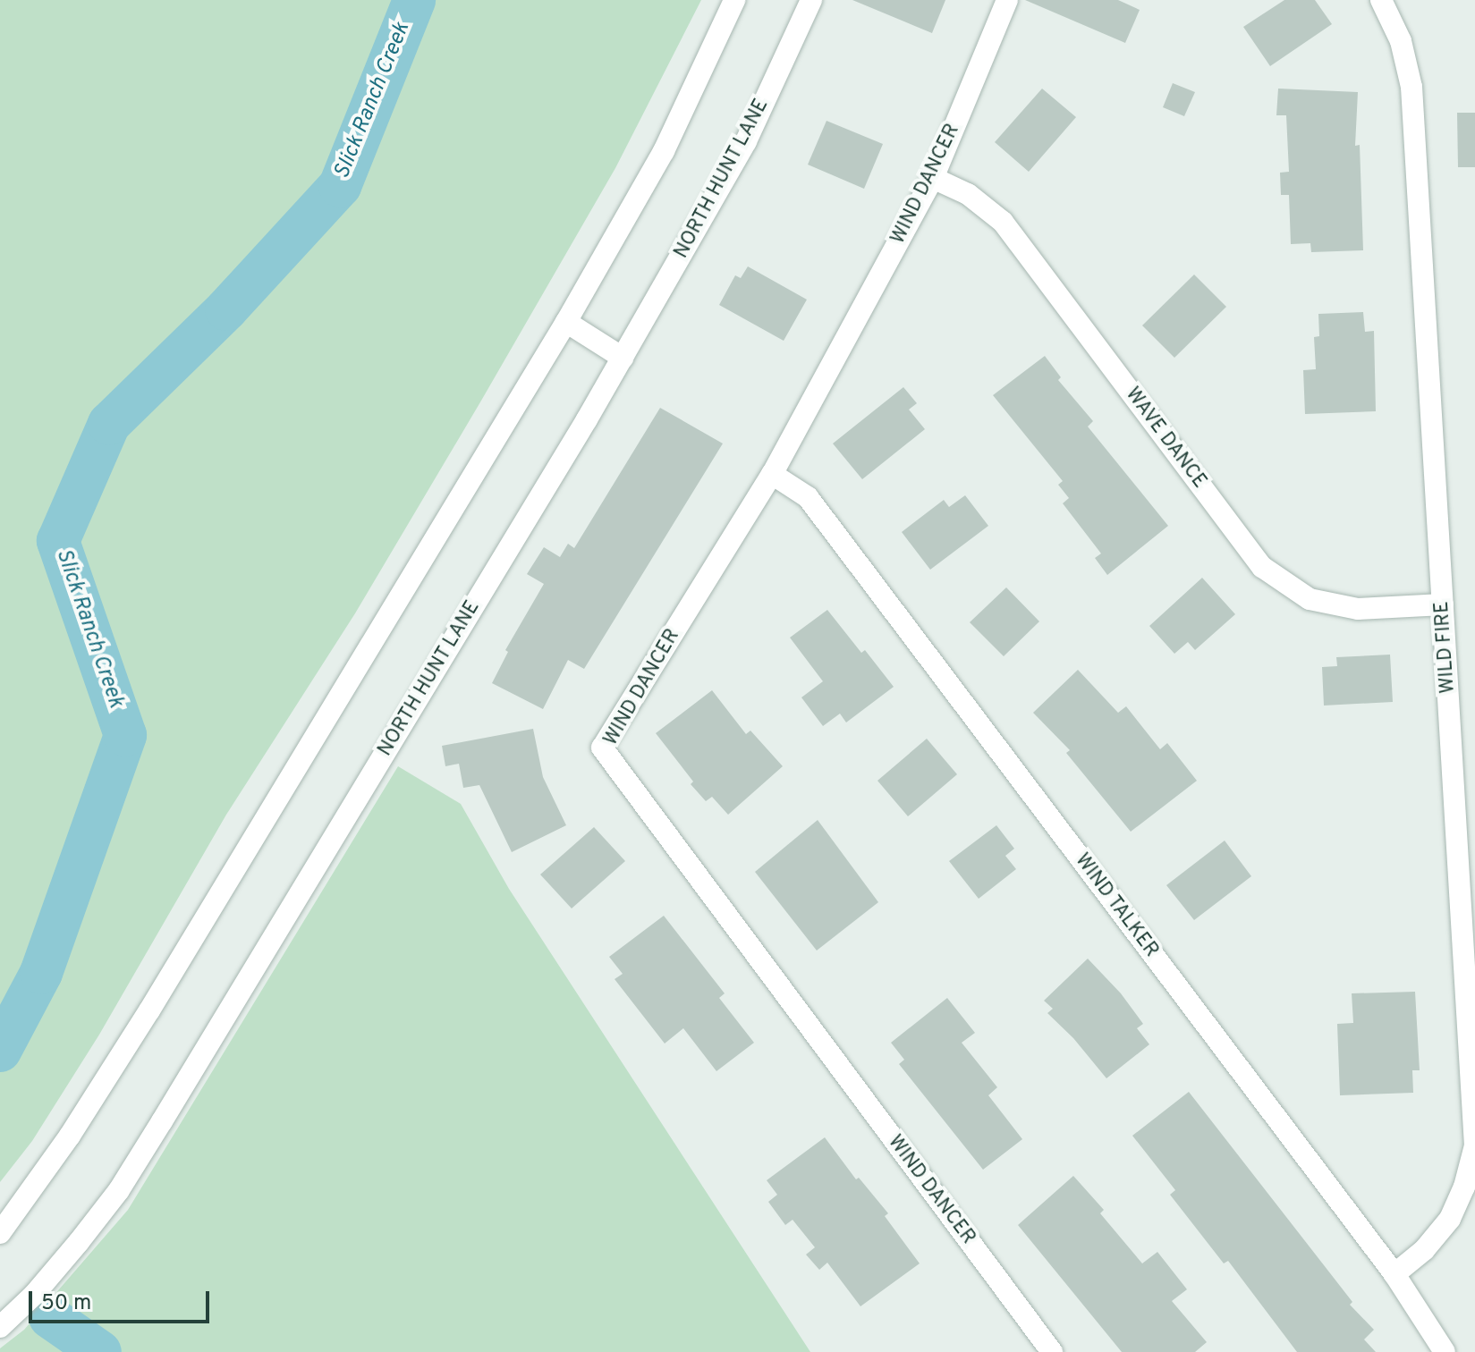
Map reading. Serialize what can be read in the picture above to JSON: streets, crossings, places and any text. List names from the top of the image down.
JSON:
{
  "streets": {
    "street": [
      "NORTH HUNT LANE",
      "WIND DANCER",
      "WAVE DANCE",
      "WILD FIRE",
      "WIND TALKER"
    ]
  },
  "crossings": [
    ["WIND DANCER", "WAVE DANCE"],
    ["WIND DANCER", "WIND TALKER"],
    ["WAVE DANCE", "WILD FIRE"],
    ["WILD FIRE", "WIND TALKER"]
  ],
  "water": ["Slick Ranch Creek"],
  "scale_bar": "50 m"
}
